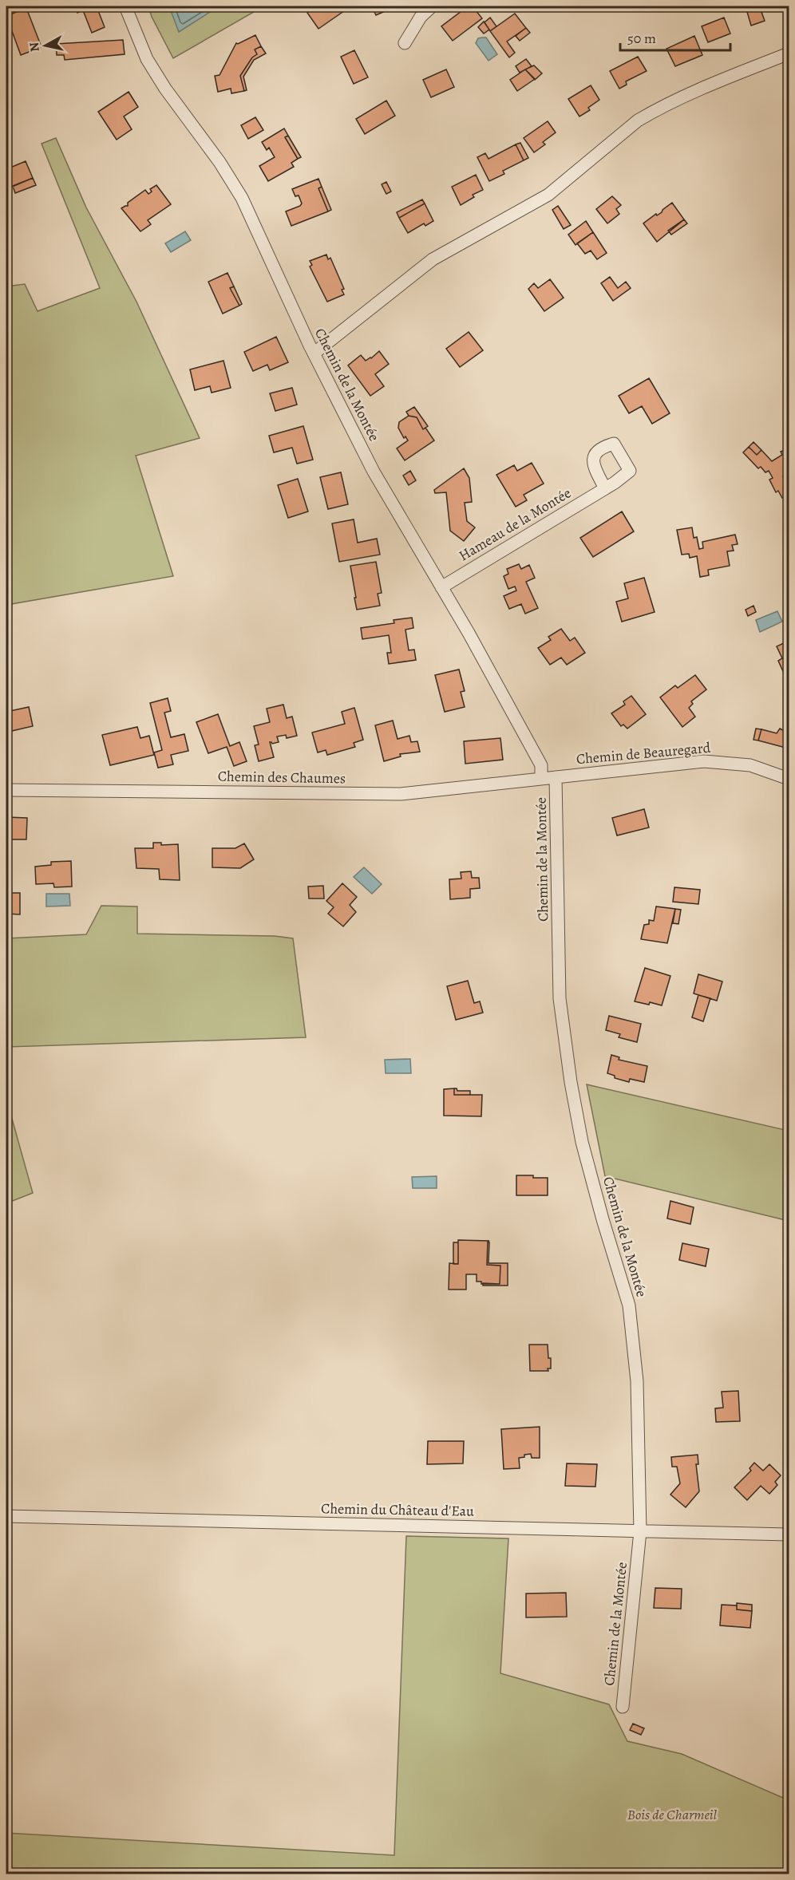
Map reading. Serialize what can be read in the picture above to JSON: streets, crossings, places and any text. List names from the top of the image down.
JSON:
{
  "streets": {
    "street": [
      "Chemin de la Montée",
      "Hameau de la Montée",
      "Chemin de Beauregard",
      "Chemin des Chaumes",
      "Chemin du Château d'Eau"
    ]
  },
  "crossings": [
    ["Chemin de la Montée", "Hameau de la Montée"],
    ["Chemin de la Montée", "Chemin de Beauregard"],
    ["Chemin de la Montée", "Chemin des Chaumes"],
    ["Chemin de la Montée", "Chemin du Château d'Eau"],
    ["Chemin de Beauregard", "Chemin des Chaumes"]
  ],
  "parks": ["Bois de Charmeil"],
  "scale_bar": "50 m",
  "north": "left"
}
